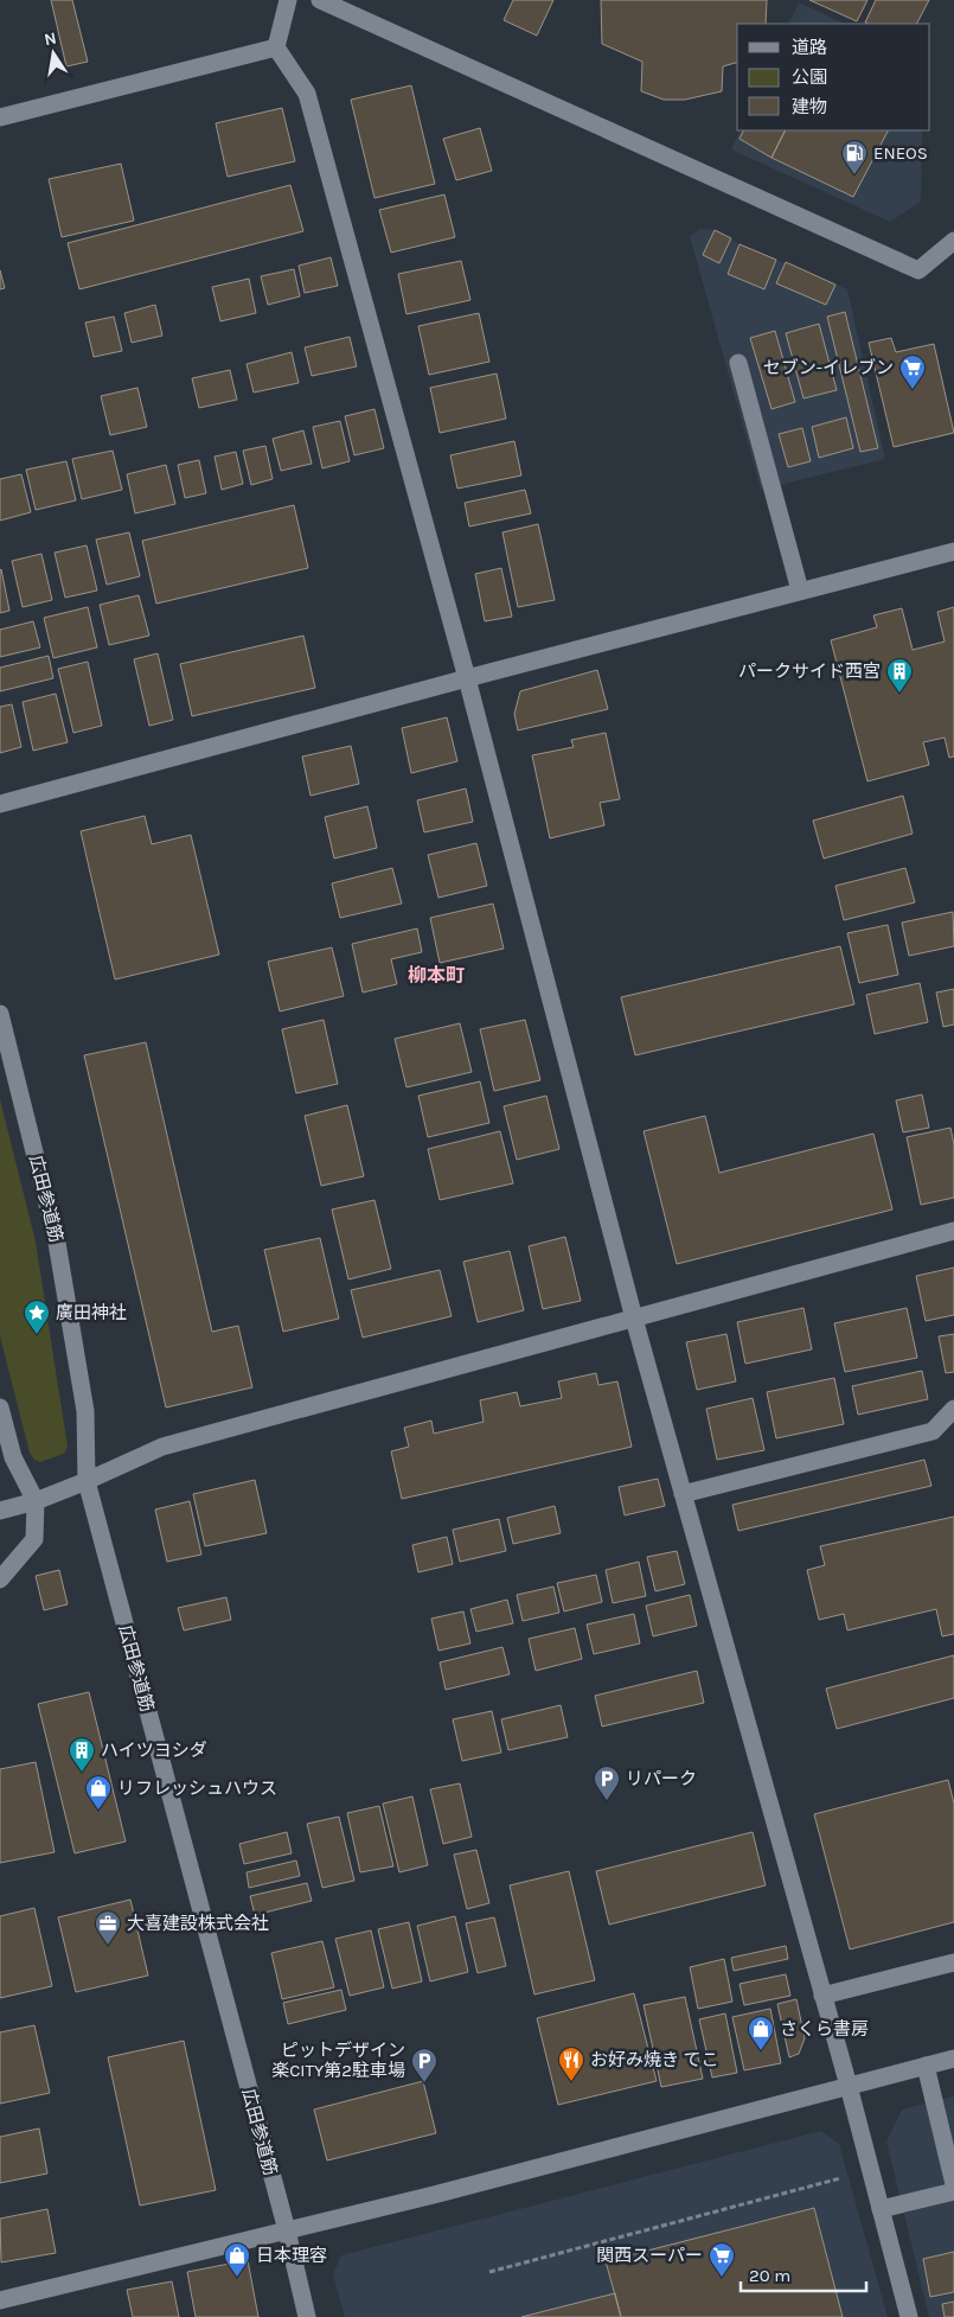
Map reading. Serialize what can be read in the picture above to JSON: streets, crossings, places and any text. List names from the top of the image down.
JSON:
{
  "streets": {
    "street": ["広田参道筋"]
  },
  "districts": ["柳本町"],
  "places": {
    "fuel station": ["ENEOS"],
    "supermarket": ["セブン-イレブン", "関西スーパー"],
    "building": ["パークサイド西宮", "ハイツヨシダ"],
    "place": ["廣田神社"],
    "parking": ["リパーク", "ピットデザイン 楽CITY第2駐車場"],
    "shop": ["リフレッシュハウス", "さくら書房", "日本理容"],
    "office": ["大喜建設株式会社"],
    "restaurant": ["お好み焼き てこ"]
  },
  "legend": ["道路", "公園", "建物"],
  "scale_bar": "20 m",
  "north": "top"
}
